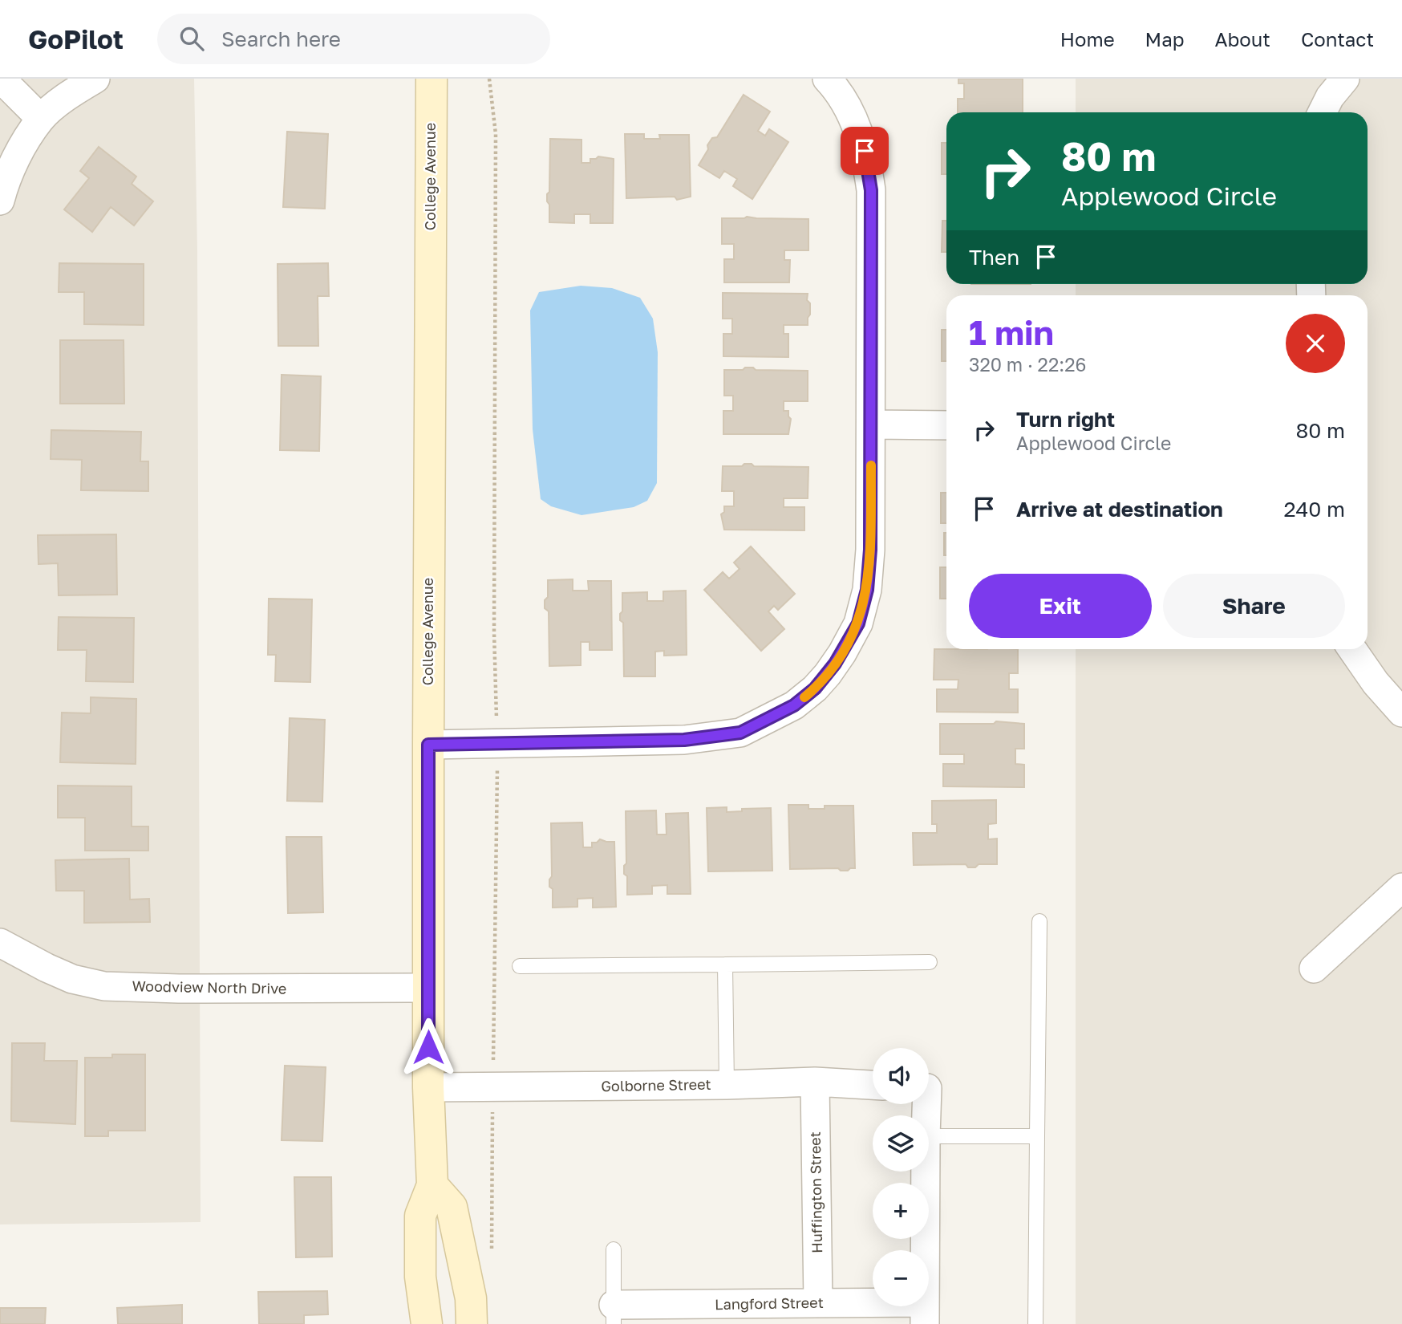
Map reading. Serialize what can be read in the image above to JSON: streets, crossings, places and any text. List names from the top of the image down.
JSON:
{
  "streets": {
    "main road": ["College Avenue"],
    "street": [
      "Woodview North Drive",
      "Golborne Street",
      "Huffington Street",
      "Langford Street"
    ]
  },
  "crossings": [
    ["College Avenue", "Woodview North Drive"],
    ["College Avenue", "Golborne Street"],
    ["Golborne Street", "Huffington Street"],
    ["Huffington Street", "Langford Street"]
  ],
  "page": {
    "header": "GoPilot",
    "search": "Search here",
    "nav": [
      "Home",
      "Map",
      "About",
      "Contact"
    ],
    "turn": ["80 m", "Applewood Circle"],
    "then": "Then",
    "heading": ["1 min", "320 m · 22:26"],
    "list": [
      {
        "name": "Turn right",
        "note": "Applewood Circle",
        "value": "80 m"
      },
      {
        "name": "Arrive at destination",
        "value": "240 m"
      }
    ],
    "buttons": ["Exit", "Share"],
    "map_buttons": ["+", "−"]
  }
}
